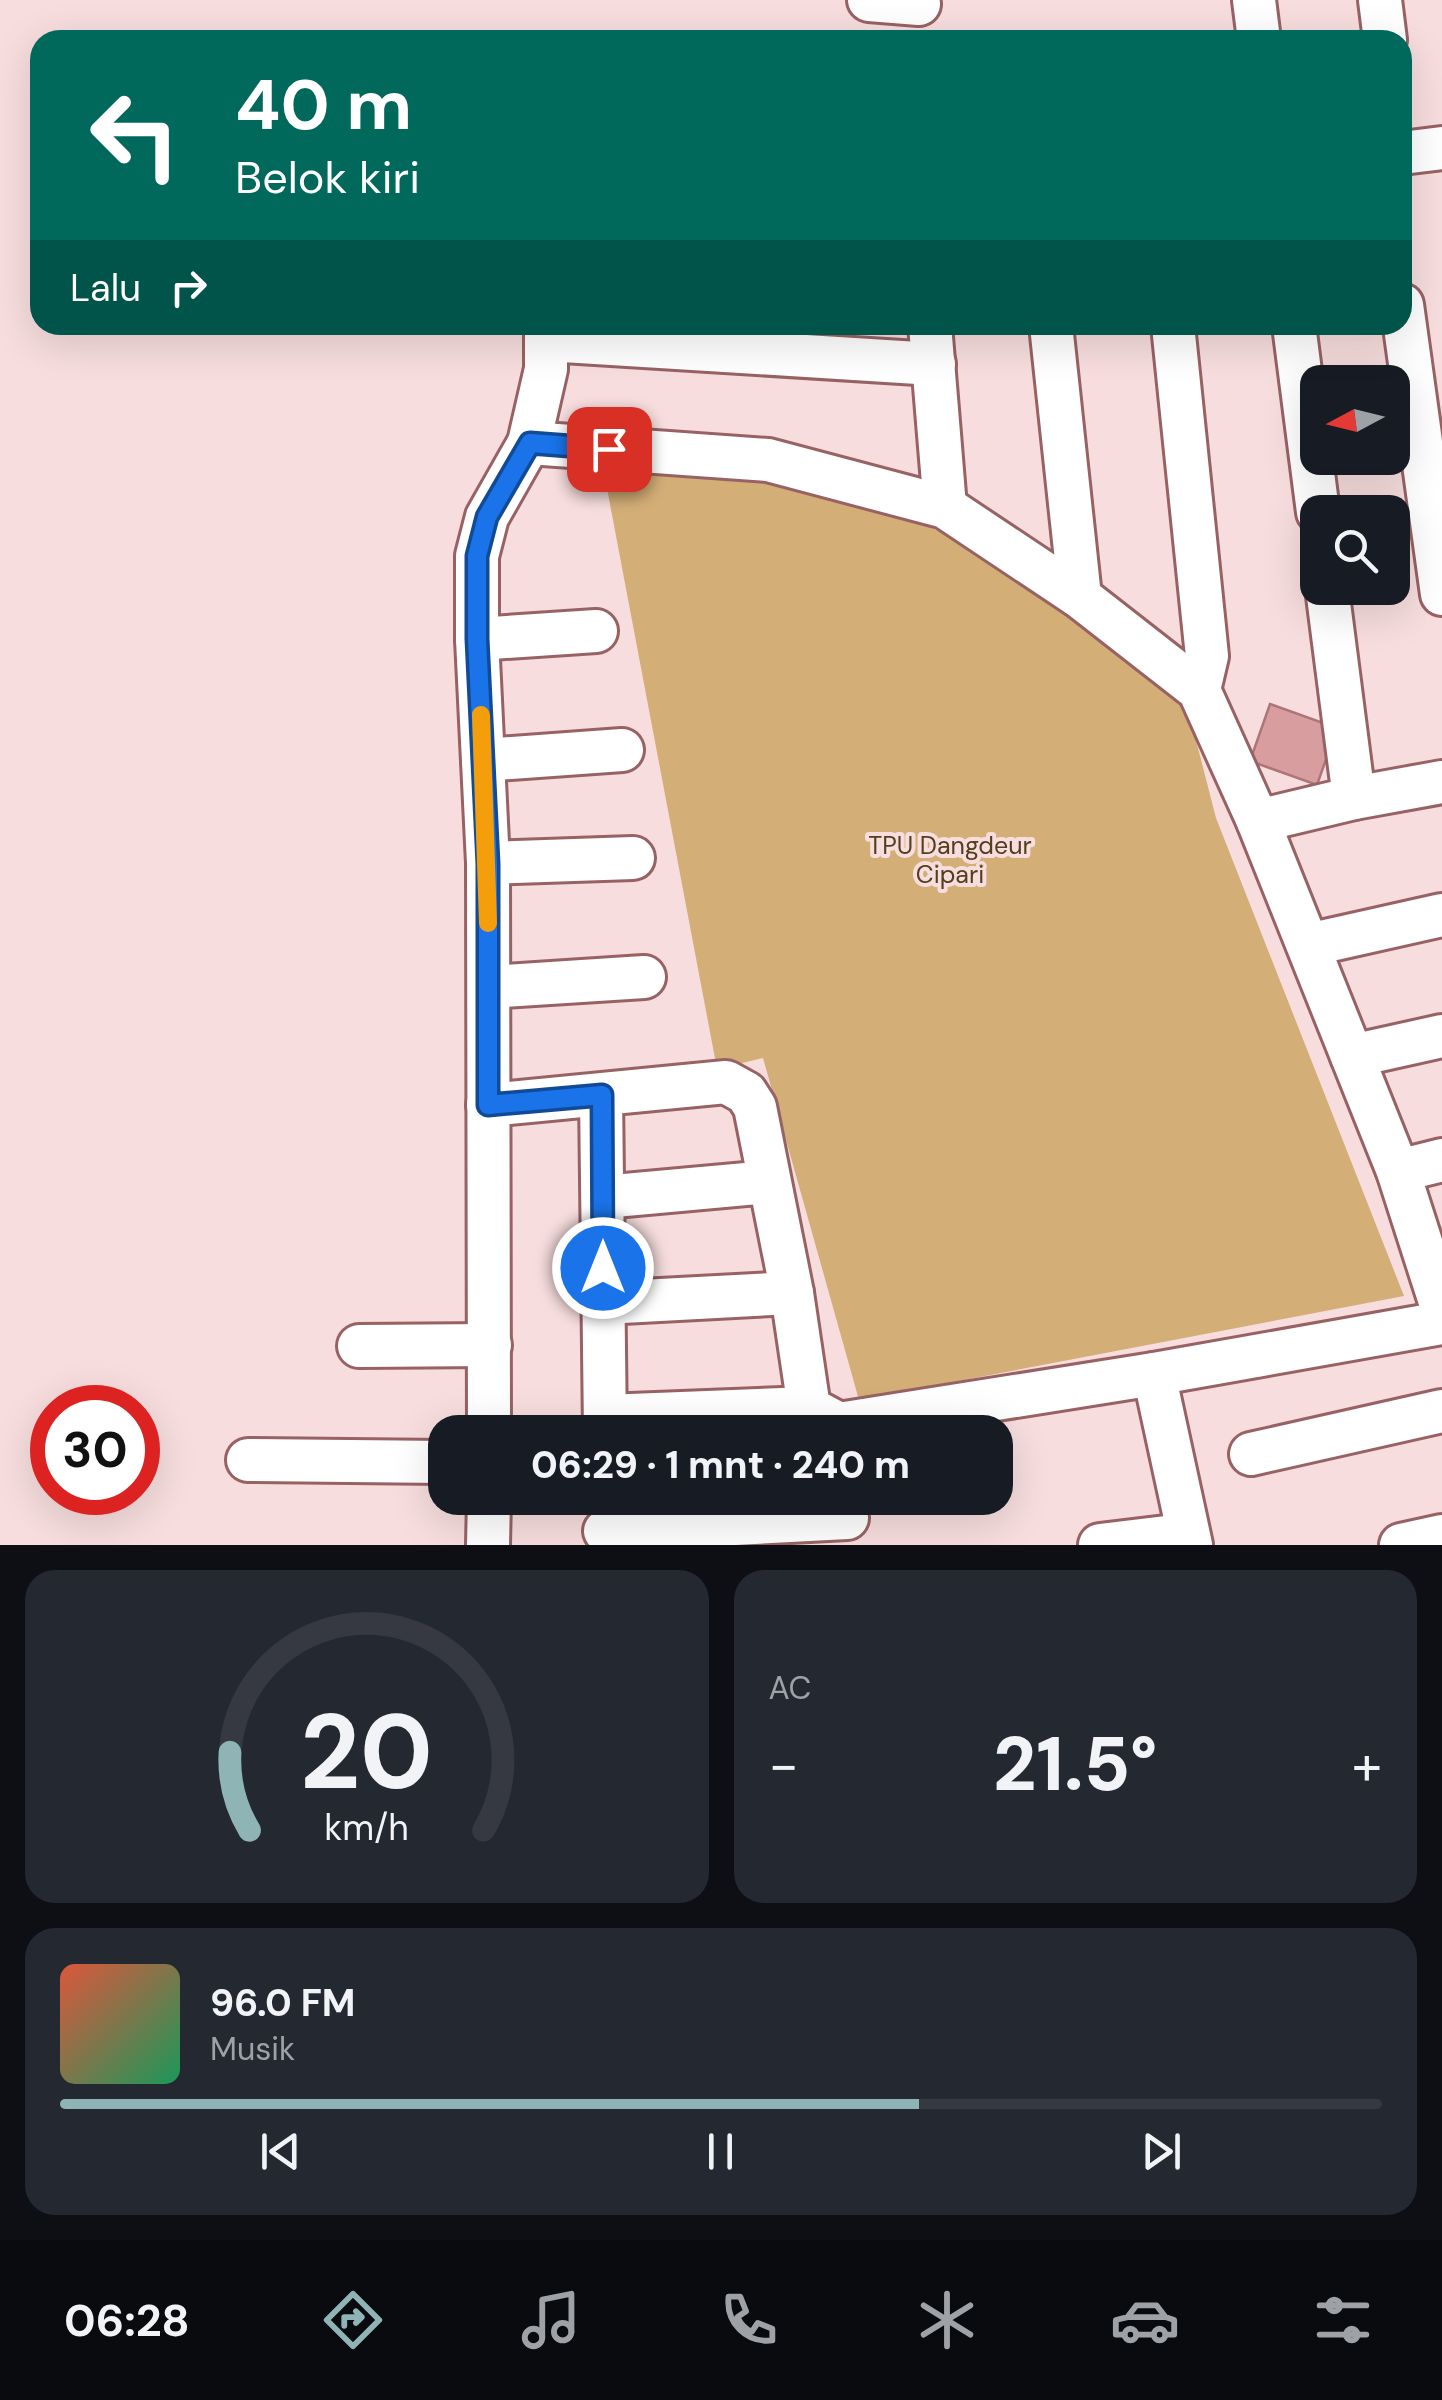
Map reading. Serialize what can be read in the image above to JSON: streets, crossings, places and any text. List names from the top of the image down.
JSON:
{
  "parks": ["TPU Dangdeur Cipari"],
  "north": "left",
  "page": {
    "turn": ["40 m", "Belok kiri"],
    "then": "Lalu",
    "limit": "30",
    "trip": "06:29 · 1 mnt · 240 m",
    "tile": "AC",
    "heat": ["−", "21.5°", "+"],
    "song": ["96.0 FM", "Musik"],
    "tabs": "06:28",
    "gauge": ["20", "km/h"]
  }
}
